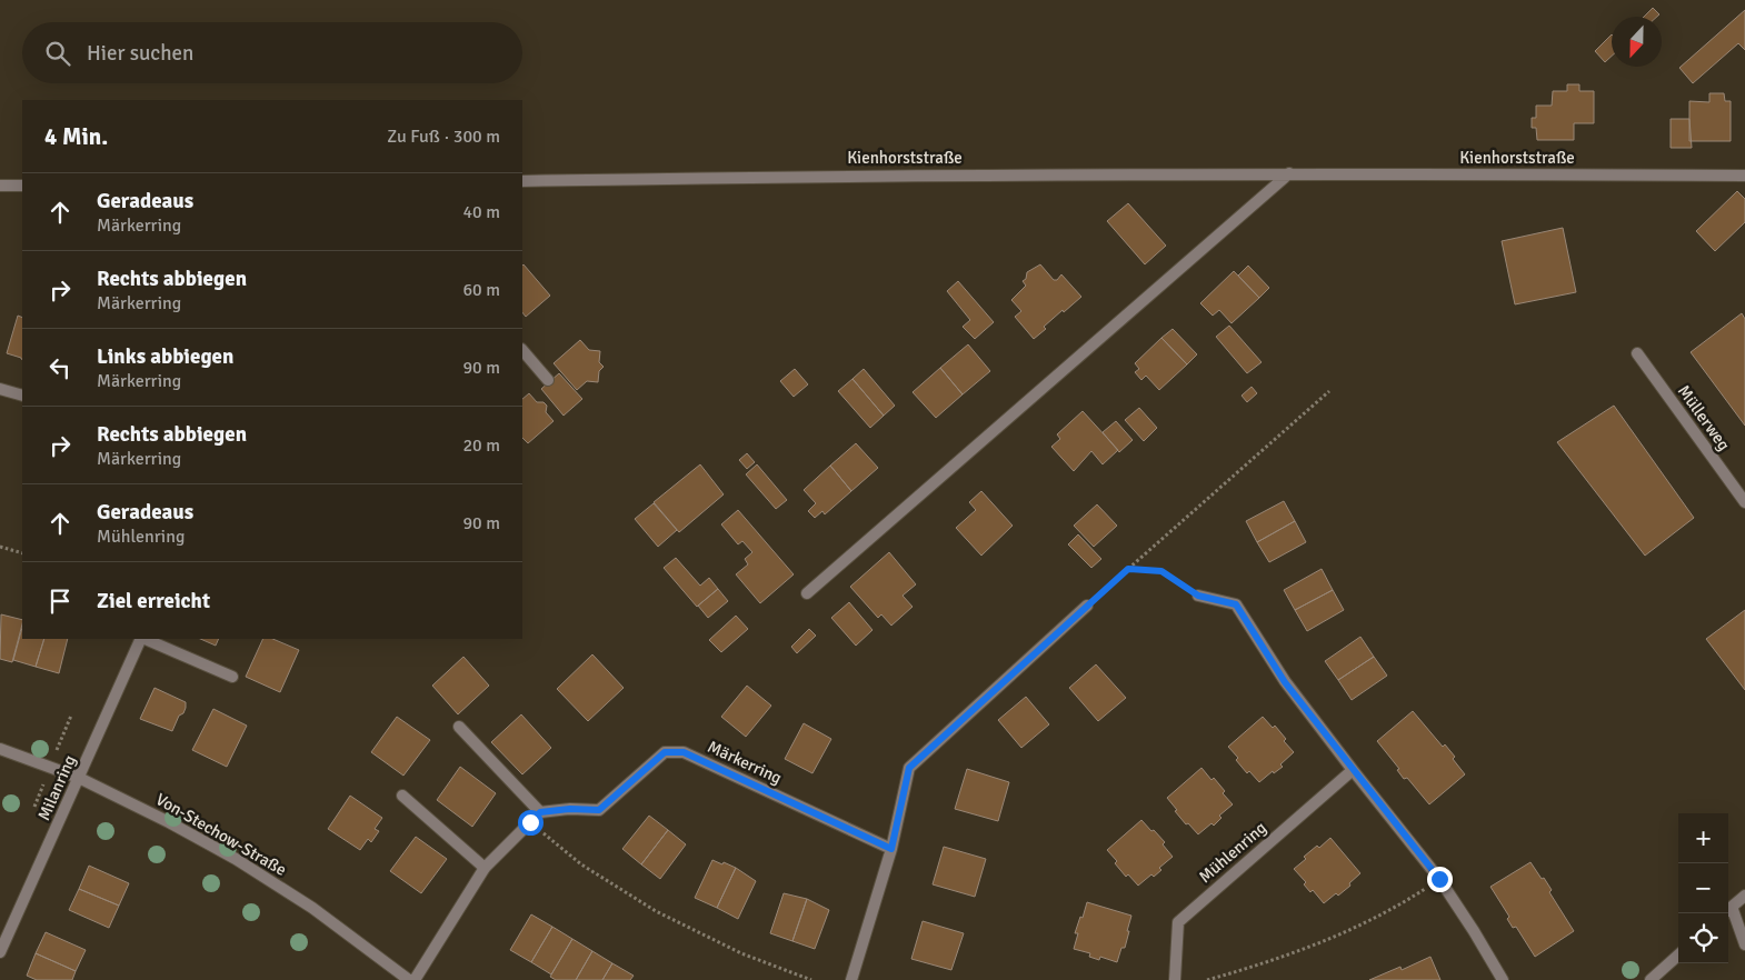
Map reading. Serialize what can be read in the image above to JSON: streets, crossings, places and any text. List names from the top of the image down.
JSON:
{
  "streets": {
    "street": [
      "Kienhorststraße",
      "Müllerweg",
      "Märkerring",
      "Milanring",
      "Von-Stechow-Straße",
      "Mühlenring"
    ]
  },
  "crossings": [
    ["Milanring", "Von-Stechow-Straße"]
  ],
  "north": "bottom",
  "page": {
    "search": "Hier suchen",
    "heading": ["4 Min.", "Zu Fuß · 300 m"],
    "list": [
      ["Geradeaus", "Märkerring", "40 m"],
      ["Rechts abbiegen", "Märkerring", "60 m"],
      ["Links abbiegen", "Märkerring", "90 m"],
      ["Rechts abbiegen", "Märkerring", "20 m"],
      ["Geradeaus", "Mühlenring", "90 m"],
      "Ziel erreicht"
    ],
    "map_buttons": ["+", "−"]
  }
}
